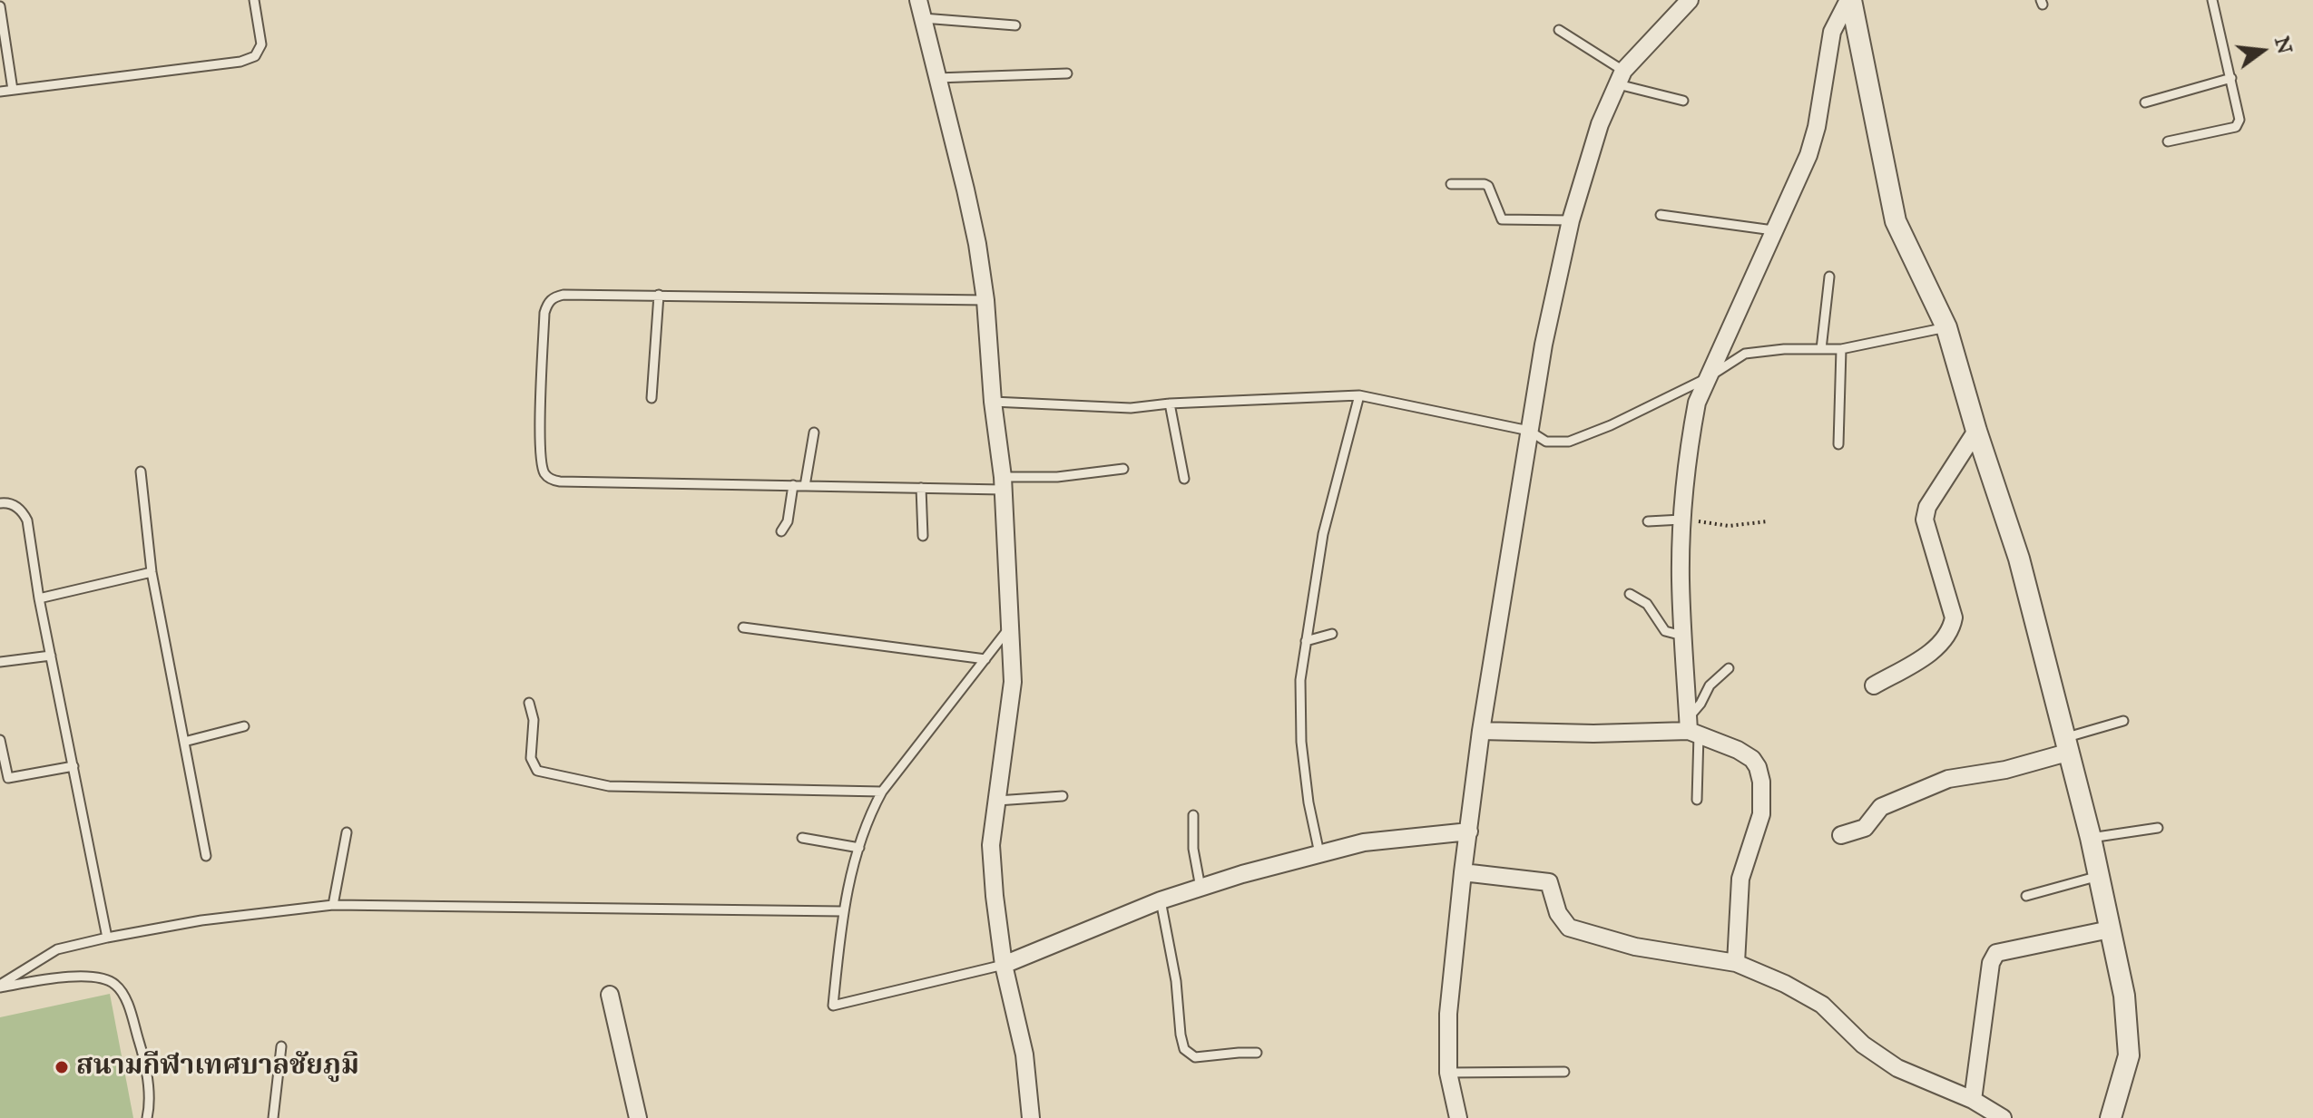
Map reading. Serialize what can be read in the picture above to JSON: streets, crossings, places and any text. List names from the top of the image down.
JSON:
{
  "places": ["สนามกีฬาเทศบาลชัยภูมิ"],
  "north": "right"
}
